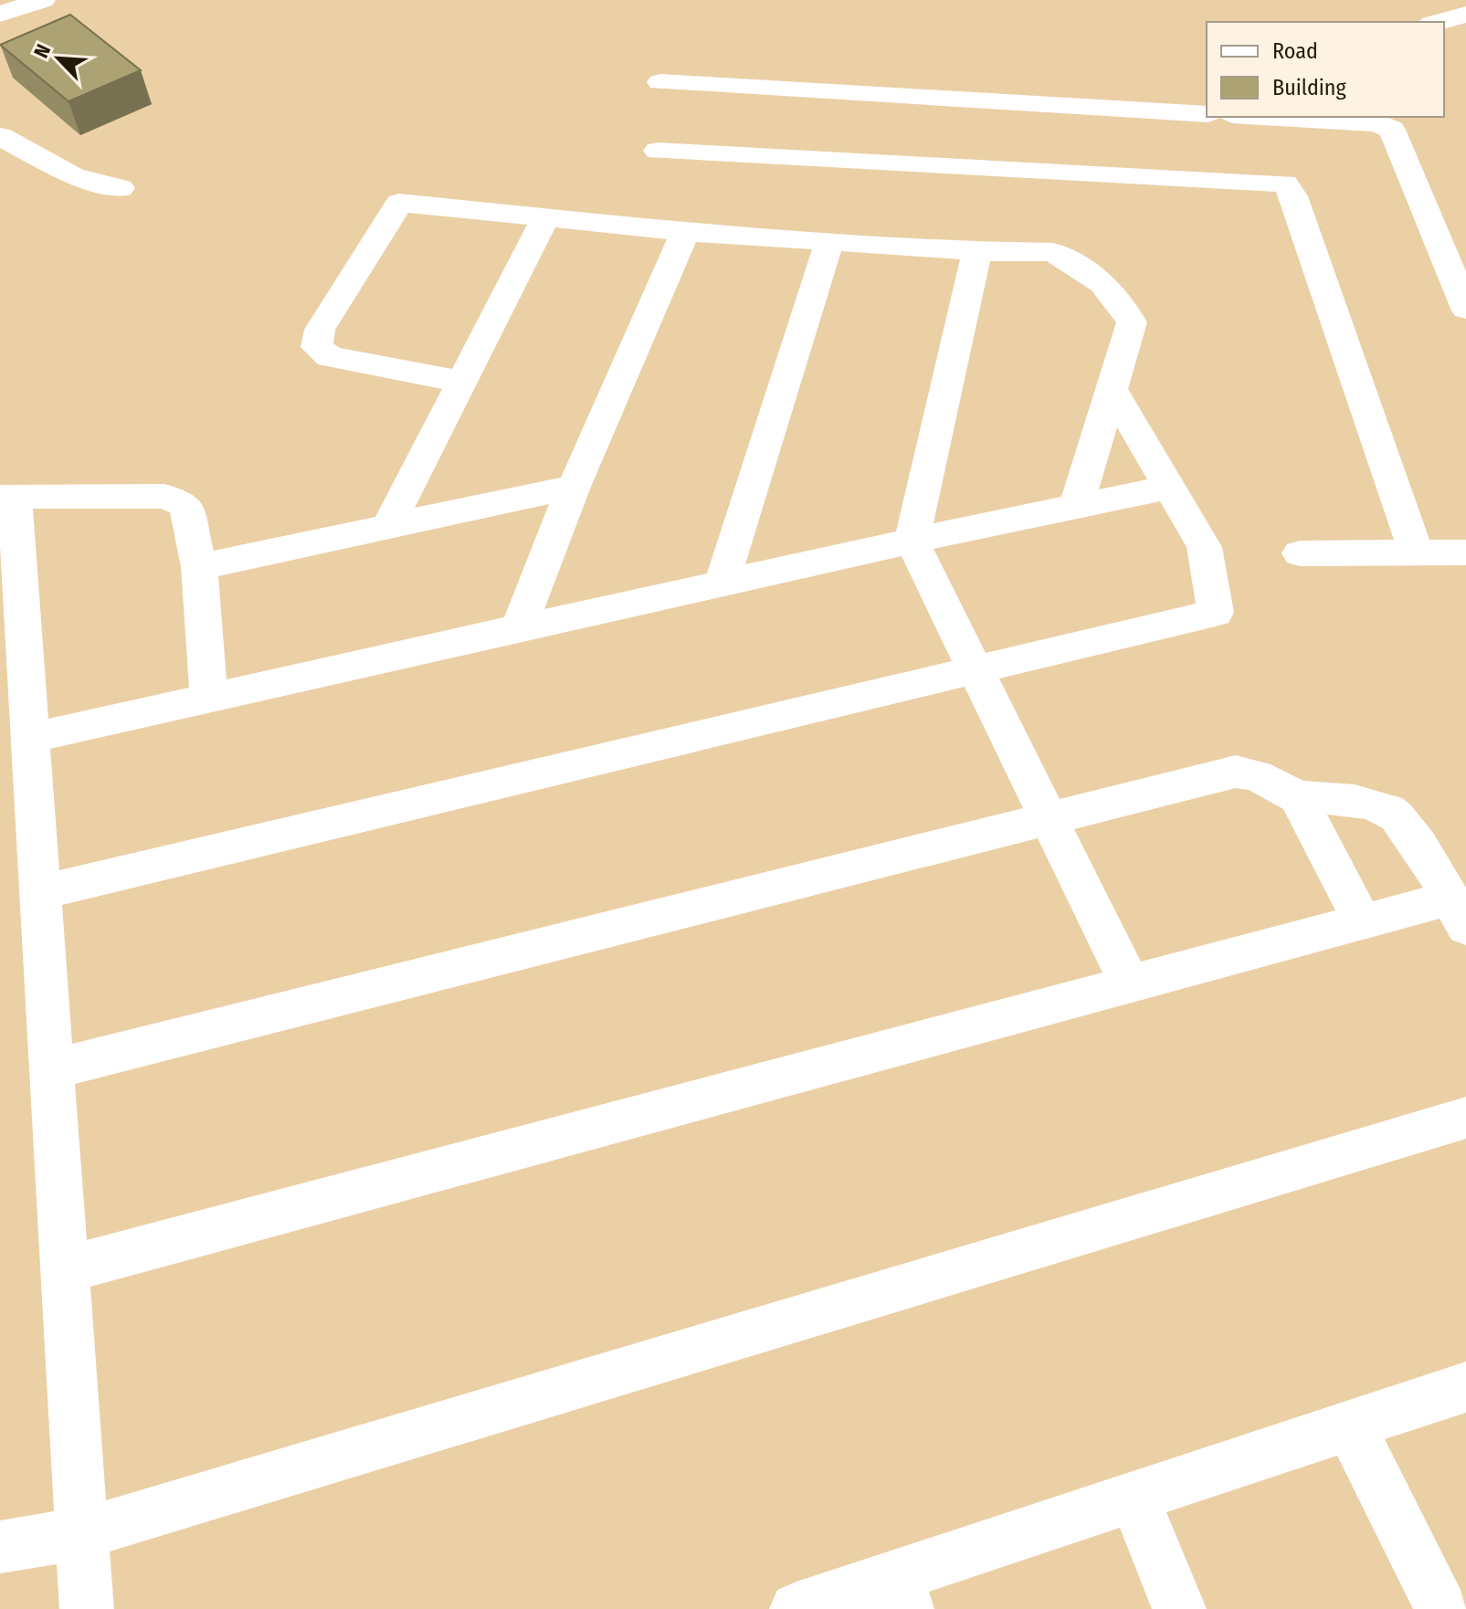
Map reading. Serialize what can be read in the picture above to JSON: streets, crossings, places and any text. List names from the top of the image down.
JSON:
{
  "legend": ["Road", "Building"],
  "north": "top left"
}
